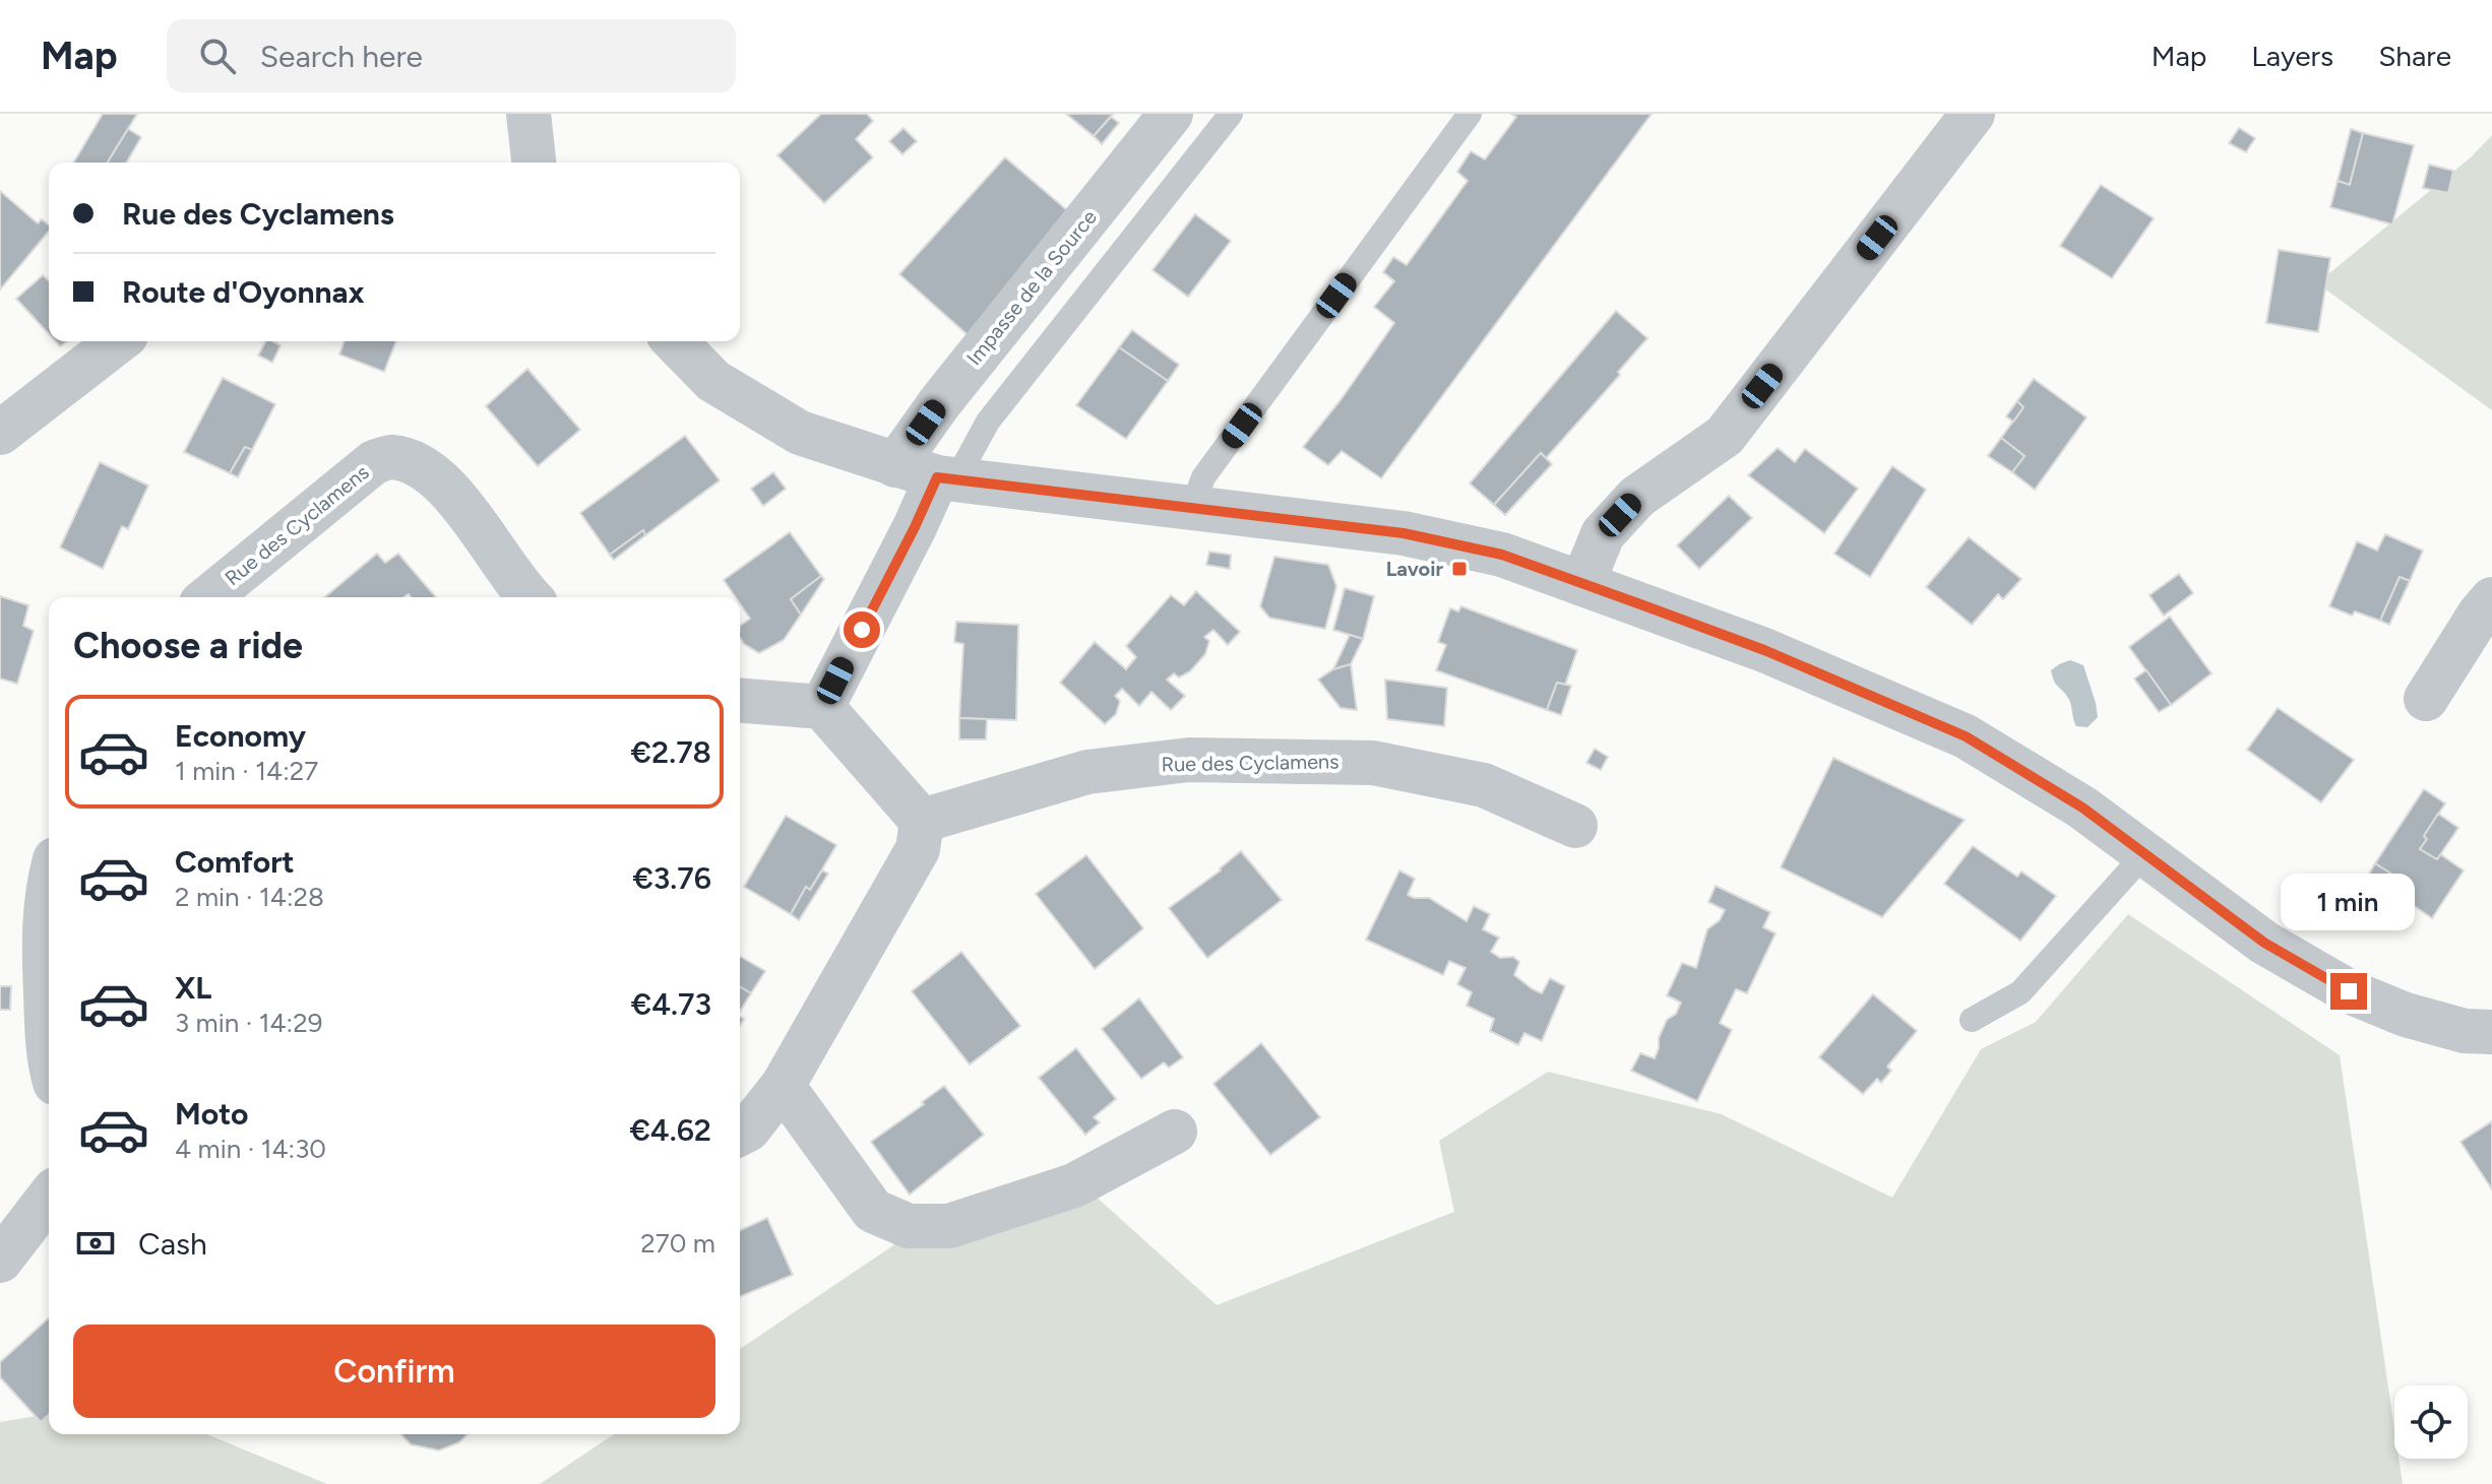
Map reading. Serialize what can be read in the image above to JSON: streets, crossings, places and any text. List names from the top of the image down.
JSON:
{
  "streets": {
    "street": ["Impasse de la Source", "Rue des Cyclamens"]
  },
  "places": {
    "transit": ["Lavoir"]
  },
  "page": {
    "header": "Map",
    "search": "Search here",
    "nav": ["Map", "Layers", "Share"],
    "banner": ["Rue des Cyclamens", "Route d'Oyonnax"],
    "heading": "Choose a ride",
    "list": [
      {
        "name": "Economy",
        "note": "1 min · 14:27",
        "value": "€2.78"
      },
      {
        "name": "Comfort",
        "note": "2 min · 14:28",
        "value": "€3.76"
      },
      {
        "name": "XL",
        "note": "3 min · 14:29",
        "value": "€4.73"
      },
      {
        "name": "Moto",
        "note": "4 min · 14:30",
        "value": "€4.62"
      }
    ],
    "bubble": "1 min",
    "pay": ["Cash", "270 m"],
    "buttons": "Confirm"
  }
}
